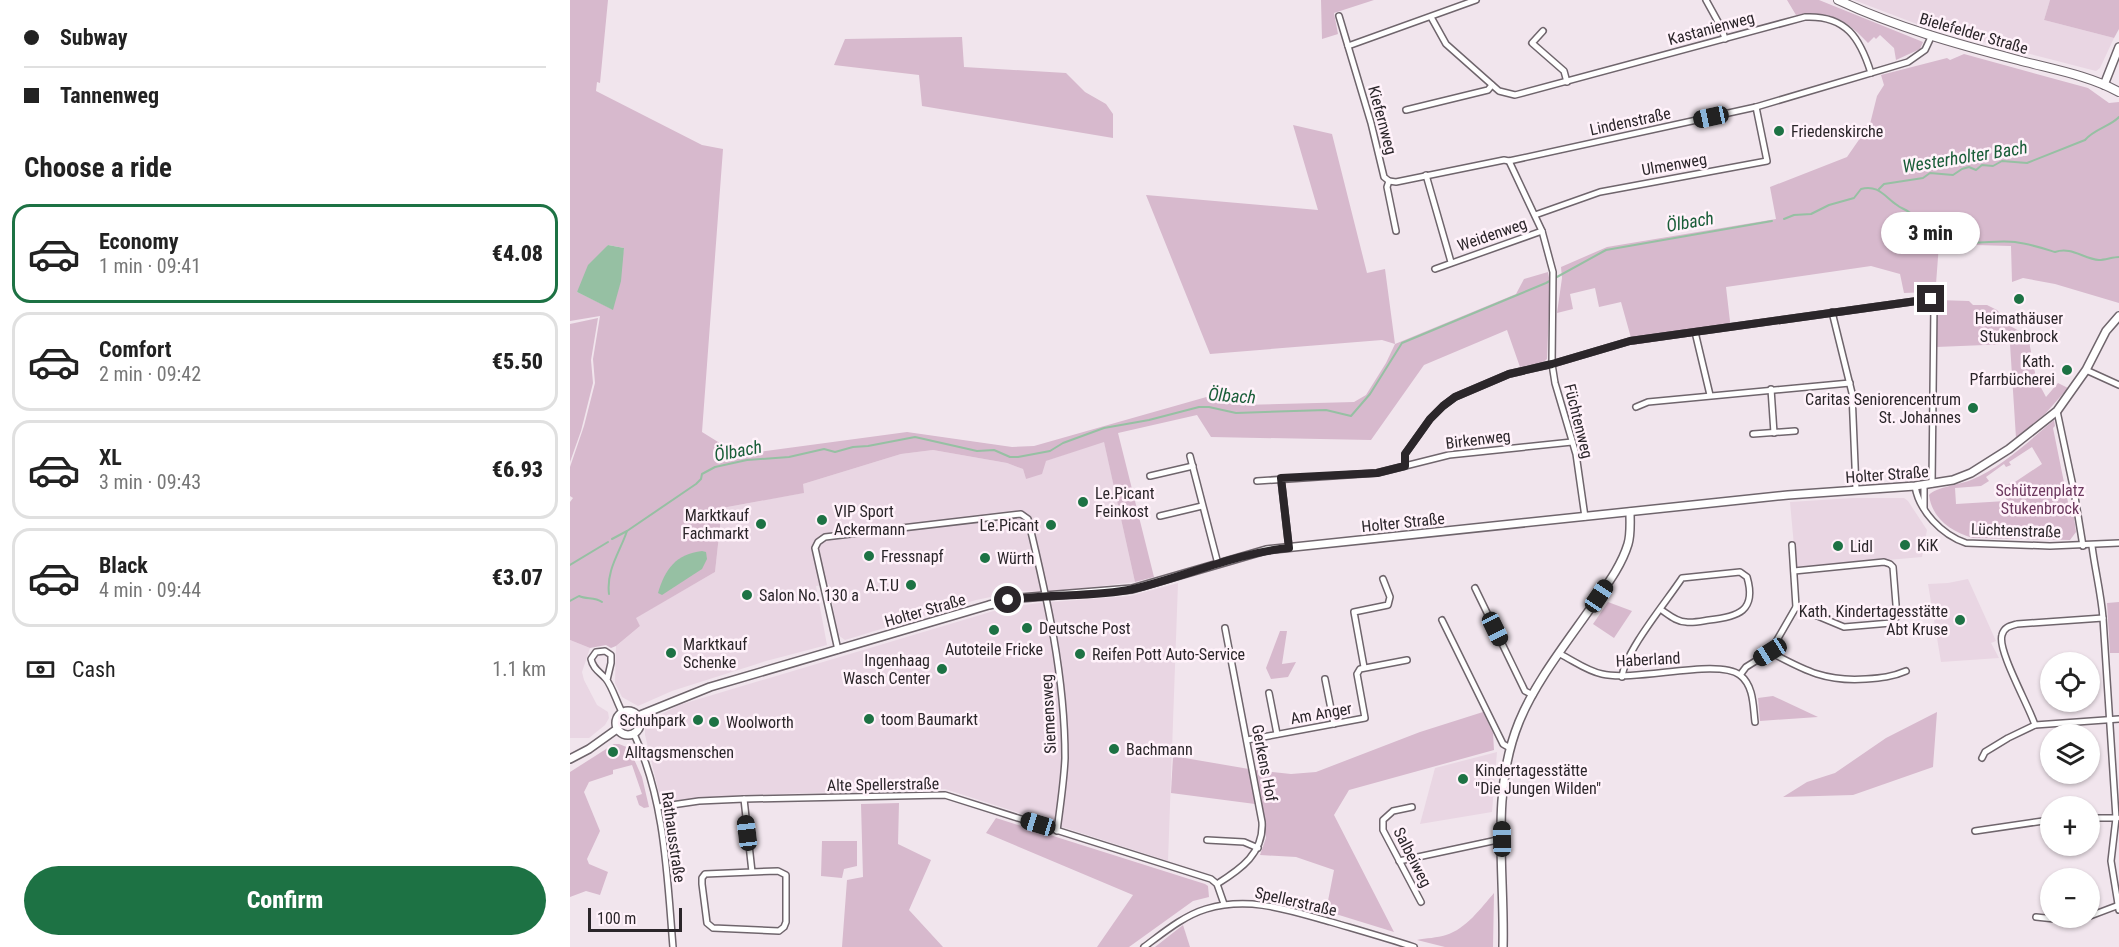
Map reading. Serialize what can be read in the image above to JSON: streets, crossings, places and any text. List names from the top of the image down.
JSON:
{
  "streets": {
    "main road": ["Bielefelder Straße"],
    "street": [
      "Kastanienweg",
      "Kiefernweg",
      "Lindenstraße",
      "Ulmenweg",
      "Weidenweg",
      "Füchtenweg",
      "Birkenweg",
      "Holter Straße",
      "Lüchtenstraße",
      "Haberland",
      "Am Anger",
      "Siemensweg",
      "Gerkens Hof",
      "Alte Spellerstraße",
      "Rathausstraße",
      "Salbeiweg",
      "Spellerstraße"
    ]
  },
  "crossings": [
    ["Kastanienweg", "Lindenstraße"],
    ["Bielefelder Straße", "Lindenstraße"],
    ["Kiefernweg", "Lindenstraße"],
    ["Lindenstraße", "Ulmenweg"],
    ["Lindenstraße", "Weidenweg"],
    ["Lindenstraße", "Füchtenweg"],
    ["Ulmenweg", "Füchtenweg"],
    ["Weidenweg", "Füchtenweg"],
    ["Füchtenweg", "Birkenweg"],
    ["Füchtenweg", "Holter Straße"],
    ["Holter Straße", "Lüchtenstraße"],
    ["Holter Straße", "Siemensweg"],
    ["Holter Straße", "Rathausstraße"],
    ["Am Anger", "Gerkens Hof"],
    ["Siemensweg", "Alte Spellerstraße"],
    ["Alte Spellerstraße", "Rathausstraße"]
  ],
  "water": ["Westerholter Bach", "Ölbach"],
  "parks": ["Schützenplatz Stukenbrock"],
  "places": [
    "Friedenskirche",
    "Heimathäuser Stukenbrock",
    "Kath. Pfarrbücherei",
    "Caritas Seniorencentrum St. Johannes",
    "Le.Picant Feinkost",
    "VIP Sport Ackermann",
    "Marktkauf Fachmarkt",
    "Le.Picant",
    "KiK",
    "Lidl",
    "Fressnapf",
    "Würth",
    "A.T.U",
    "Salon No. 130 a",
    "Kath. Kindertagesstätte Abt Kruse",
    "Deutsche Post",
    "Autoteile Fricke",
    "Marktkauf Schenke",
    "Reifen Pott Auto-Service",
    "Ingenhaag Wasch Center",
    "toom Baumarkt",
    "Schuhpark",
    "Woolworth",
    "Bachmann",
    "Alltagsmenschen",
    "Kindertagesstätte \"Die Jungen Wilden\""
  ],
  "scale_bar": "100 m",
  "page": {
    "banner": ["Subway", "Tannenweg"],
    "heading": "Choose a ride",
    "list": [
      {
        "name": "Economy",
        "note": "1 min · 09:41",
        "value": "€4.08"
      },
      {
        "name": "Comfort",
        "note": "2 min · 09:42",
        "value": "€5.50"
      },
      {
        "name": "XL",
        "note": "3 min · 09:43",
        "value": "€6.93"
      },
      {
        "name": "Black",
        "note": "4 min · 09:44",
        "value": "€3.07"
      }
    ],
    "bubble": "3 min",
    "pay": ["Cash", "1.1 km"],
    "map_buttons": ["+", "−"],
    "buttons": "Confirm",
    "scale": "100 m"
  }
}
